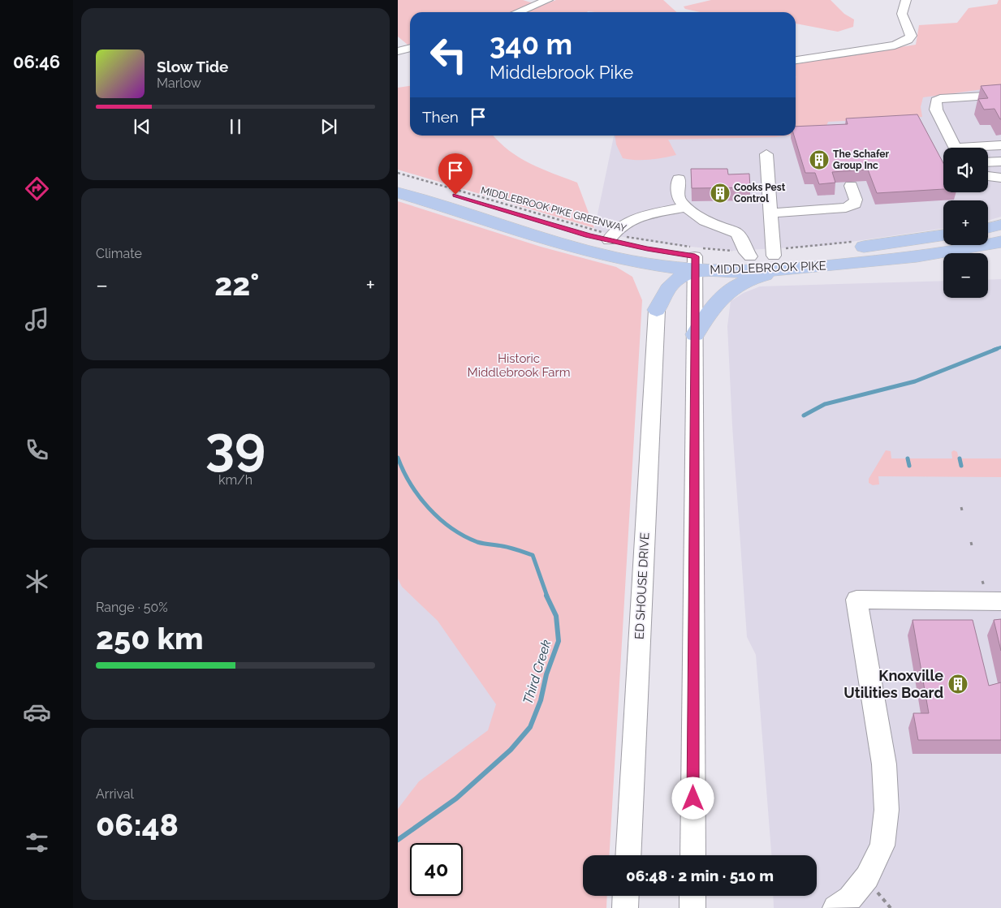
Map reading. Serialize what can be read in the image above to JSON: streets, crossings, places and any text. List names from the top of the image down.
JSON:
{
  "streets": {
    "main road": ["MIDDLEBROOK PIKE"],
    "street": ["ED SHOUSE DRIVE"],
    "path": ["MIDDLEBROOK PIKE GREENWAY"]
  },
  "crossings": [
    ["MIDDLEBROOK PIKE GREENWAY", "MIDDLEBROOK PIKE"]
  ],
  "water": ["Third Creek"],
  "parks": ["Historic Middlebrook Farm"],
  "places": {
    "building": ["The Schafer Group Inc", "Cooks Pest Control", "Knoxville Utilities Board"]
  },
  "page": {
    "tabs": "06:46",
    "turn": ["340 m", "Middlebrook Pike"],
    "song": ["Slow Tide", "Marlow"],
    "then": "Then",
    "map_buttons": ["+", "−"],
    "tile": [
      "Climate",
      ["39", "km/h"],
      ["Range · 50%", "250 km"],
      ["Arrival", "06:48"]
    ],
    "heat": ["−", "22°", "+"],
    "limit": "40",
    "trip": "06:48 · 2 min · 510 m"
  }
}
